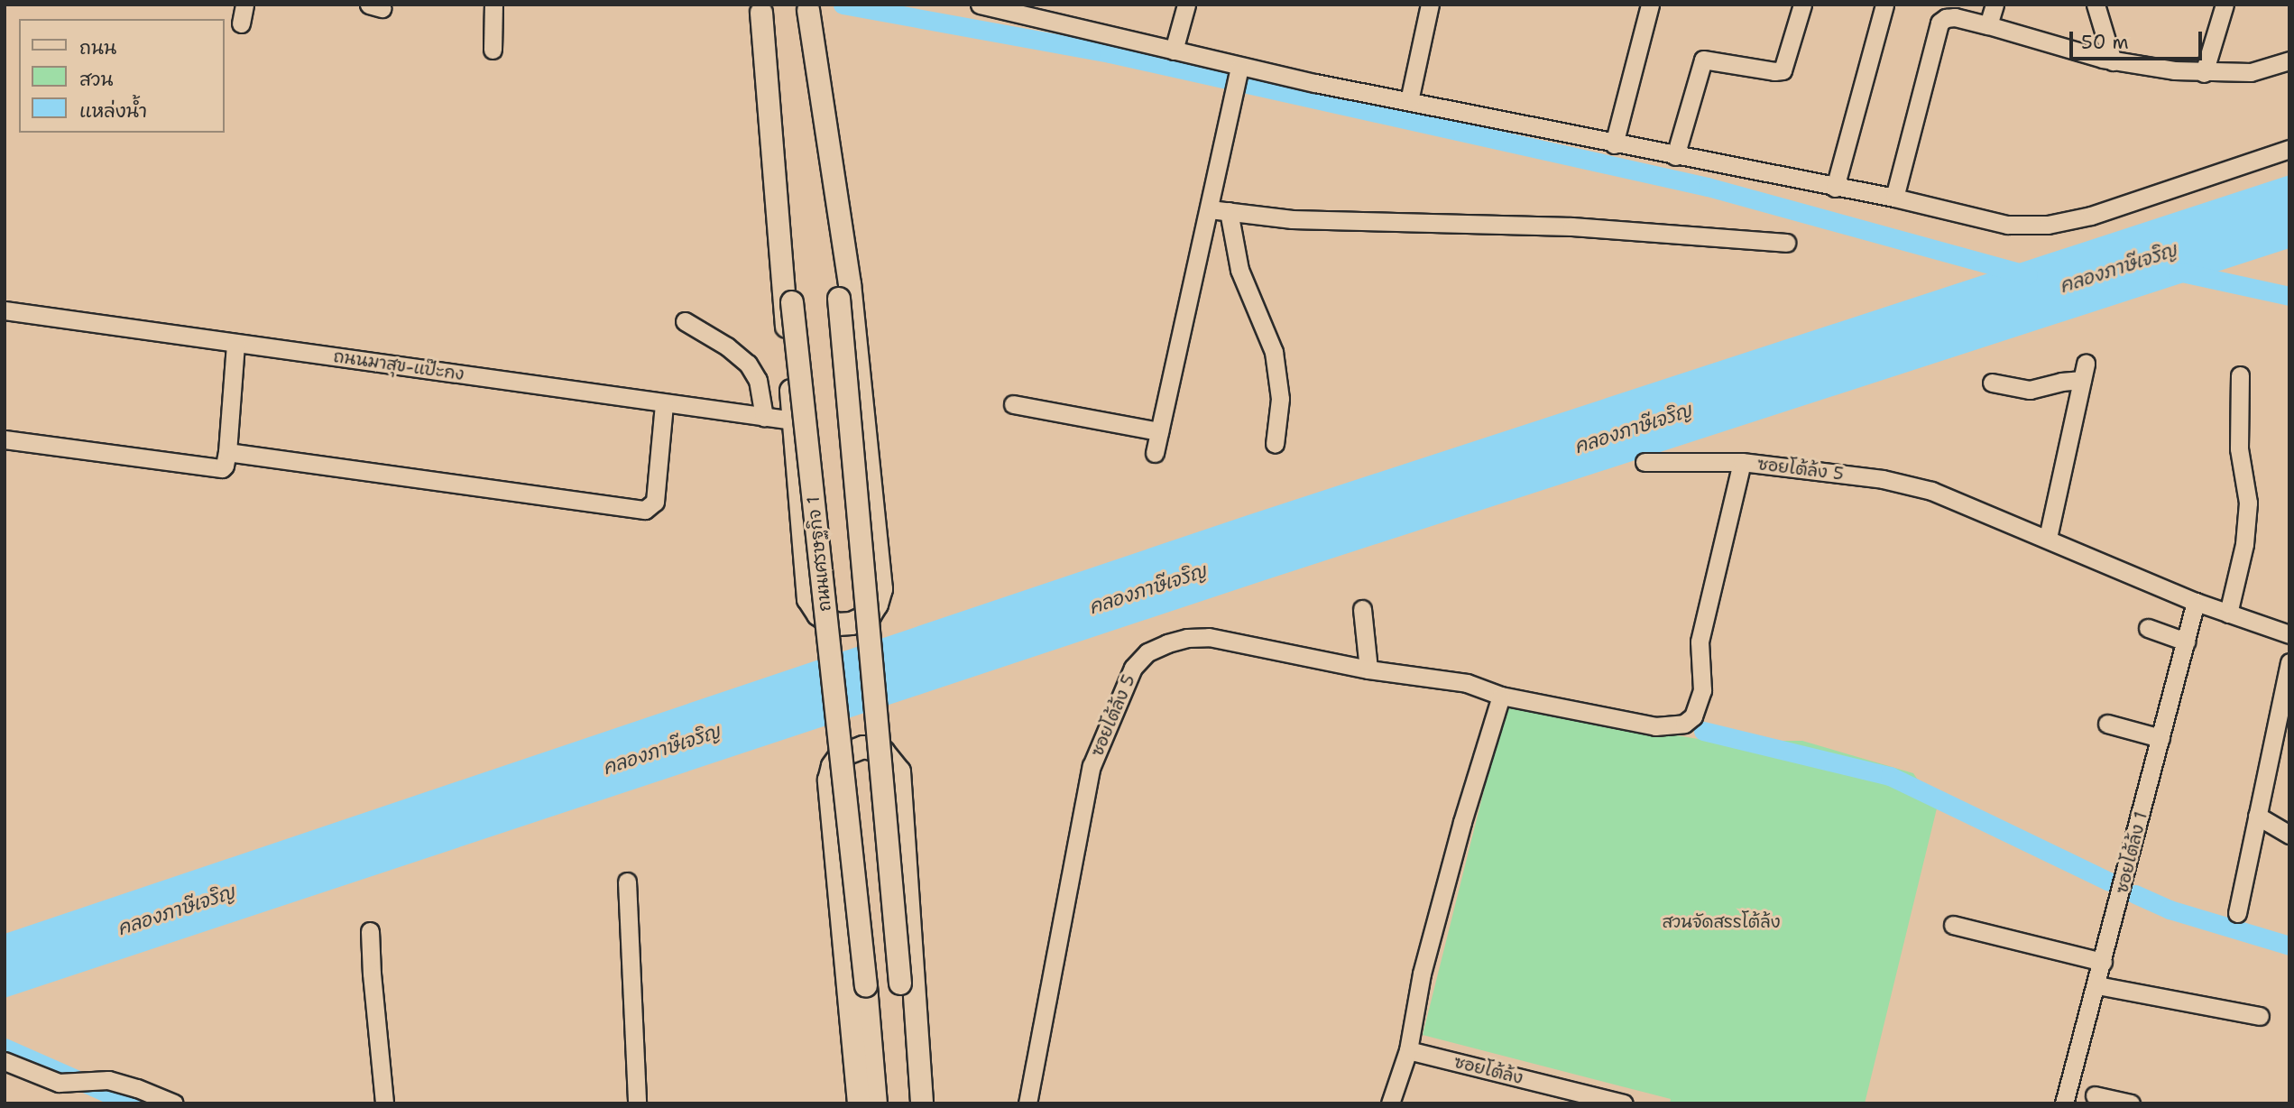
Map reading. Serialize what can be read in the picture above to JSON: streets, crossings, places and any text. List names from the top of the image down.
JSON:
{
  "streets": {
    "main road": ["ถนนเศรษฐกิจ 1"],
    "street": [
      "ถนนมาสุข-แป๊ะกง",
      "ซอยโต้ล้ง 5",
      "ซอยโต้ล้ง 1",
      "ซอยโต้ล้ง"
    ]
  },
  "crossings": [
    ["ซอยโต้ล้ง 5", "ซอยโต้ล้ง 1"]
  ],
  "water": ["คลองภาษีเจริญ"],
  "parks": ["สวนจัดสรรโต้ล้ง"],
  "legend": ["ถนน", "สวน", "แหล่งน้ำ"],
  "scale_bar": "50 m"
}
